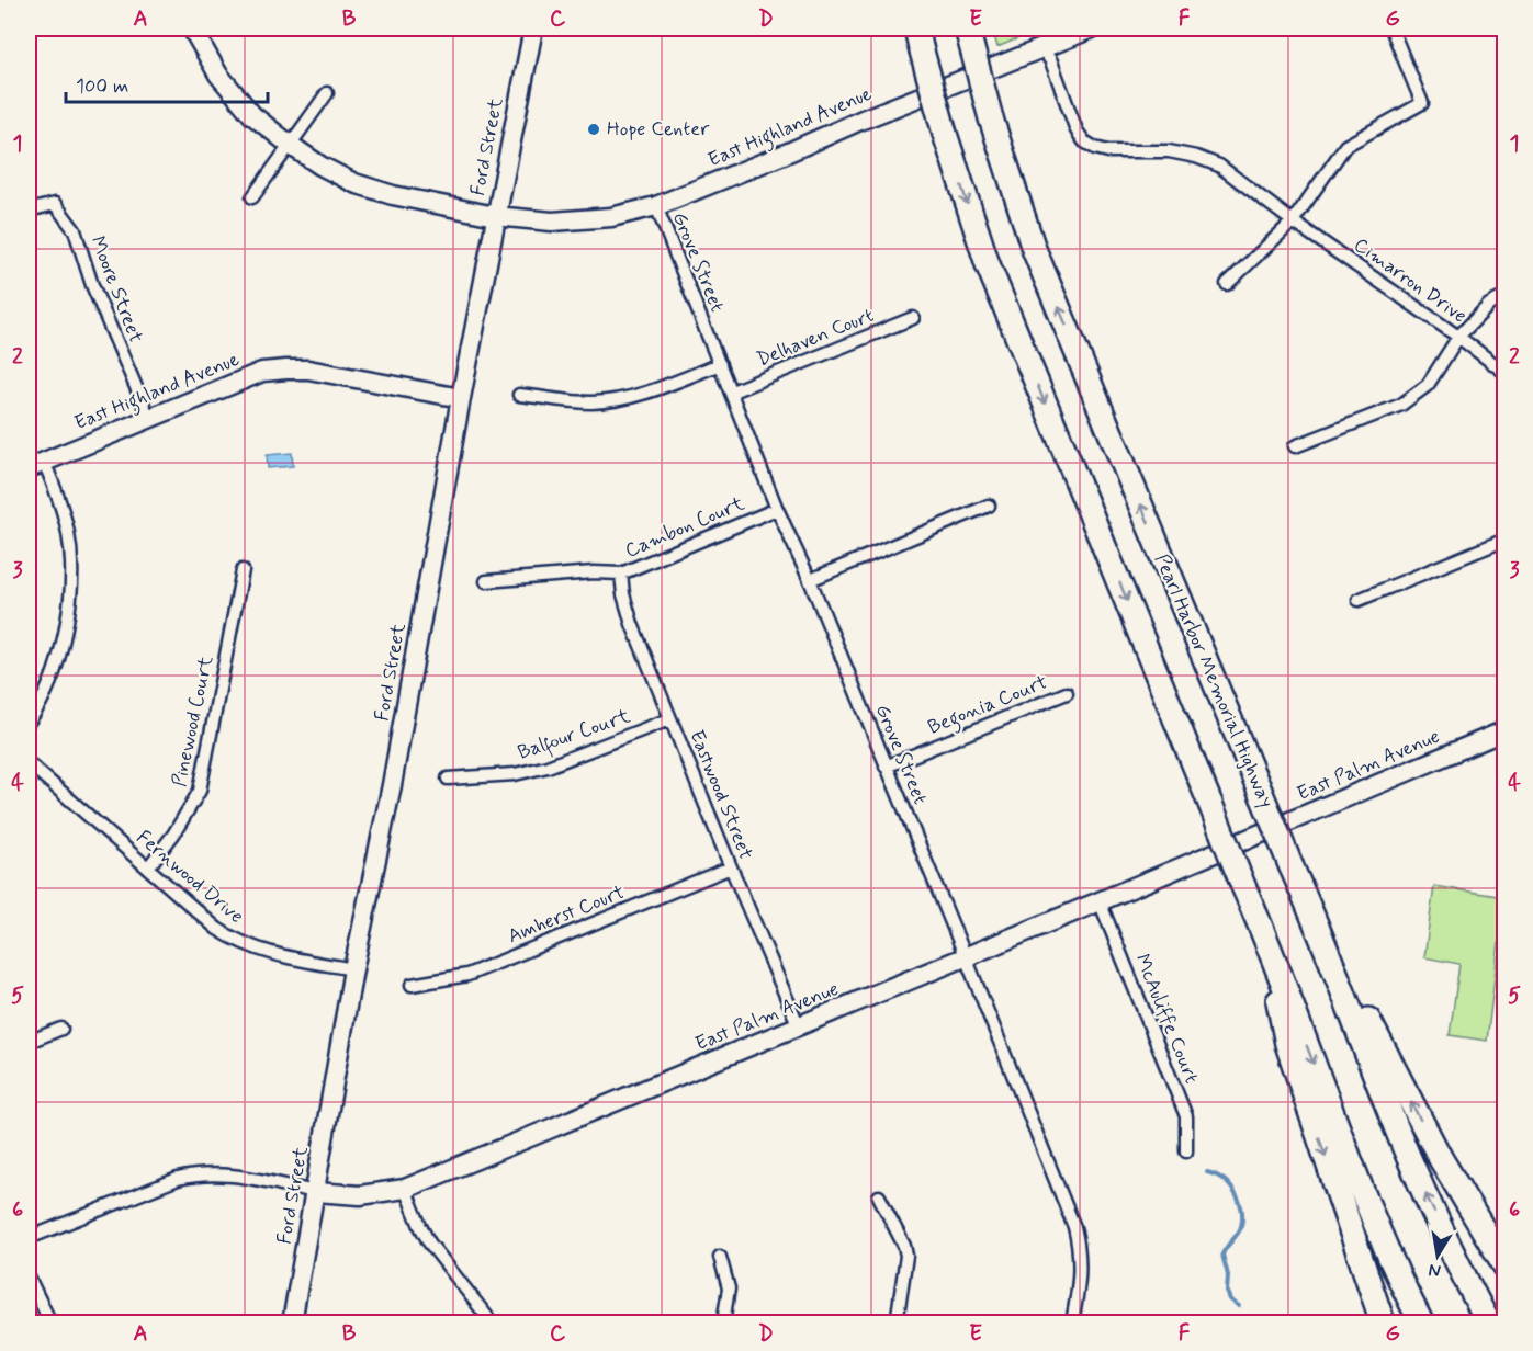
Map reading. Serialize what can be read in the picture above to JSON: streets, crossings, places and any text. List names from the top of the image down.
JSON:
{
  "streets": {
    "highway": ["Pearl Harbor Memorial Highway"],
    "main road": ["East Highland Avenue", "Ford Street", "East Palm Avenue"],
    "street": [
      "Grove Street",
      "Cimarron Drive",
      "Moore Street",
      "Delhaven Court",
      "Cambon Court",
      "Begonia Court",
      "Pinewood Court",
      "Balfour Court",
      "Eastwood Street",
      "Fernwood Drive",
      "Amherst Court",
      "McAuliffe Court"
    ]
  },
  "crossings": [
    ["East Highland Avenue", "Ford Street"],
    ["East Highland Avenue", "Grove Street"],
    ["East Highland Avenue", "Cimarron Drive"],
    ["East Highland Avenue", "Moore Street"],
    ["Ford Street", "East Palm Avenue"],
    ["Ford Street", "Fernwood Drive"],
    ["Grove Street", "Delhaven Court"],
    ["Grove Street", "Cambon Court"],
    ["Grove Street", "Begonia Court"],
    ["Grove Street", "East Palm Avenue"],
    ["Cambon Court", "Eastwood Street"],
    ["Pinewood Court", "Fernwood Drive"],
    ["Balfour Court", "Eastwood Street"],
    ["East Palm Avenue", "Eastwood Street"],
    ["East Palm Avenue", "McAuliffe Court"],
    ["Eastwood Street", "Amherst Court"]
  ],
  "places": ["Hope Center"],
  "scale_bar": "100 m",
  "north": "bottom",
  "grid": {
    "columns": [
      "A",
      "B",
      "C",
      "D",
      "E",
      "F",
      "G"
    ],
    "rows": [
      "1",
      "2",
      "3",
      "4",
      "5",
      "6"
    ]
  }
}
